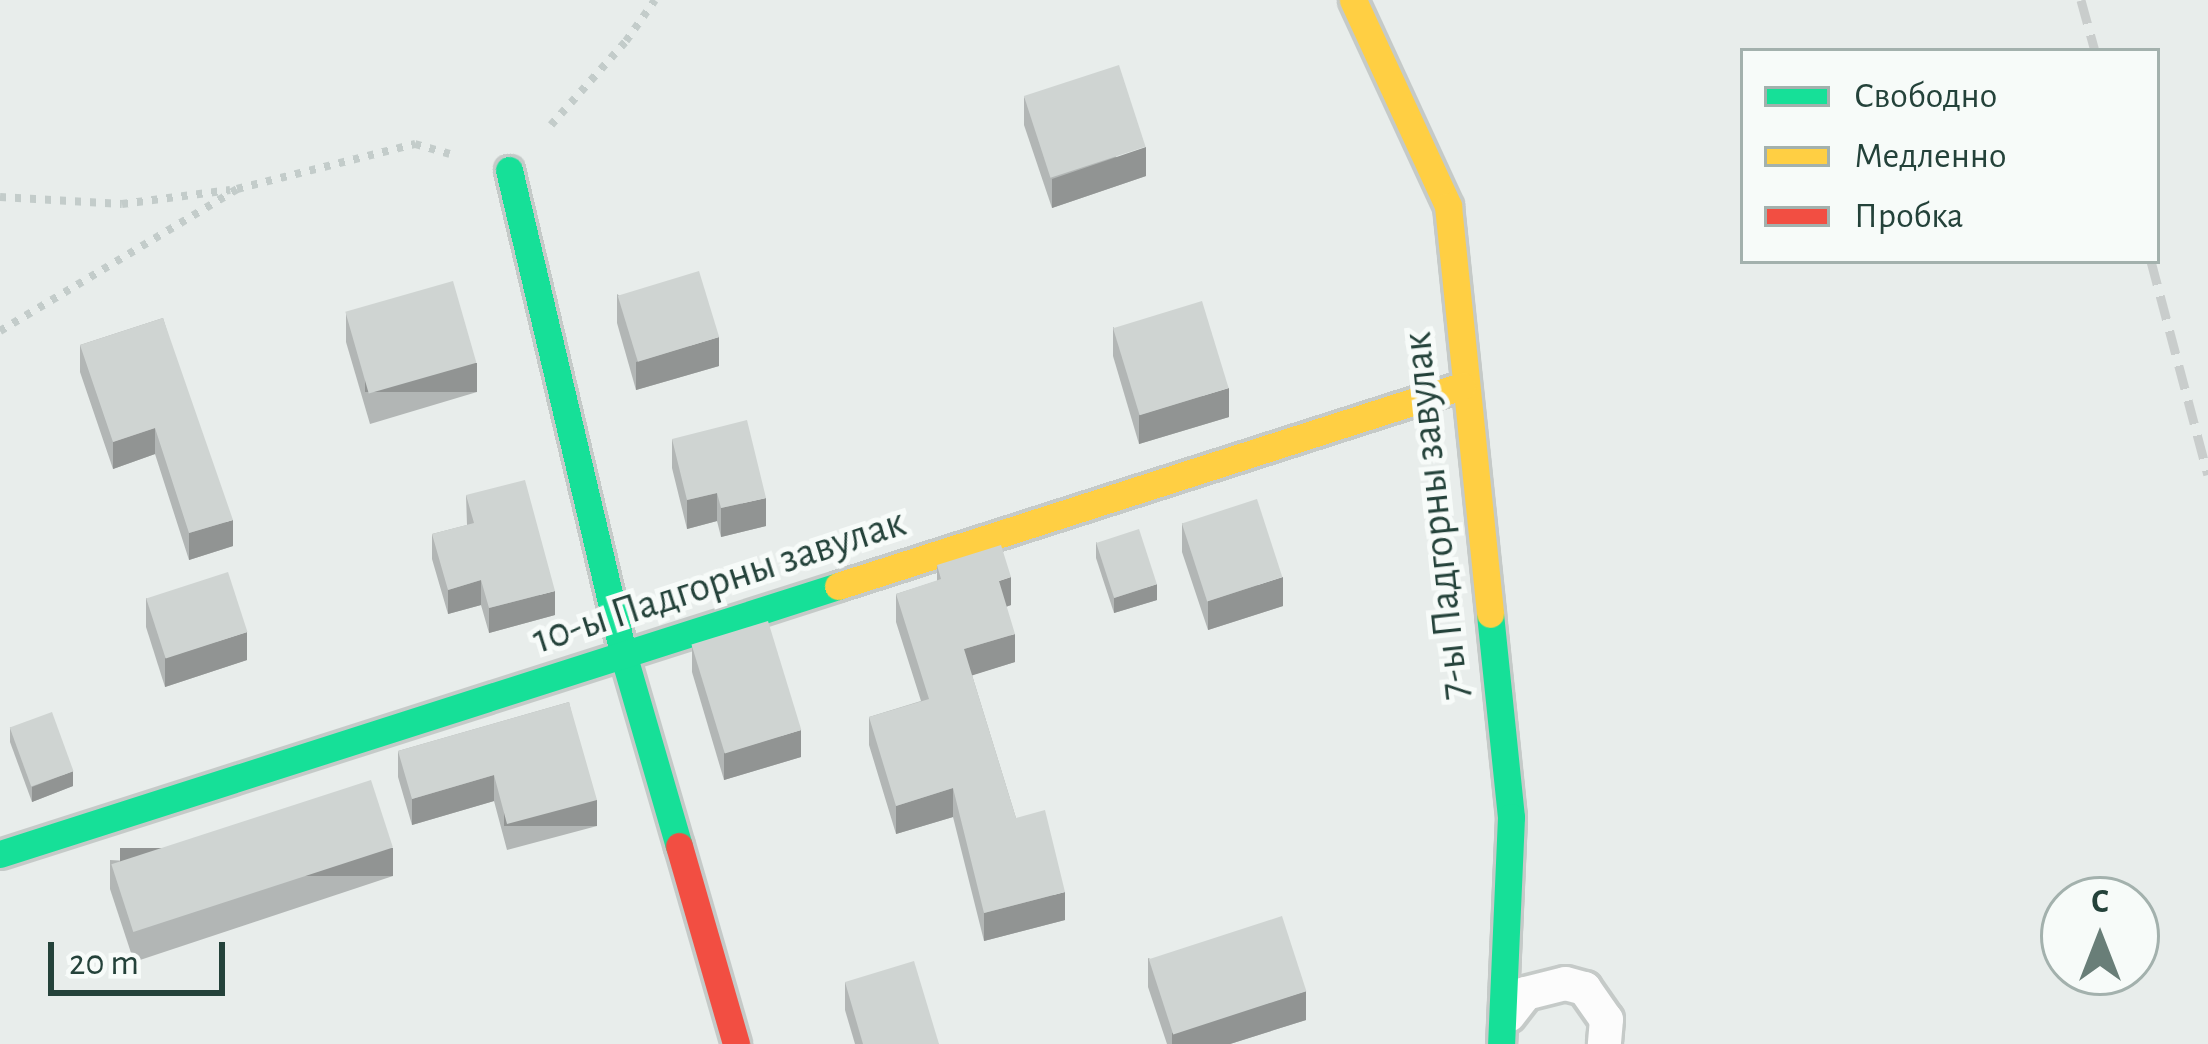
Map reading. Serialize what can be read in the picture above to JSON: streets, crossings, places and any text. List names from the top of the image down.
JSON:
{
  "streets": {
    "street": ["7-ы Падгорны завулак", "10-ы Падгорны завулак"]
  },
  "crossings": [
    ["7-ы Падгорны завулак", "10-ы Падгорны завулак"]
  ],
  "legend": ["Свободно", "Медленно", "Пробка"],
  "scale_bar": "20 m",
  "north": "top"
}
